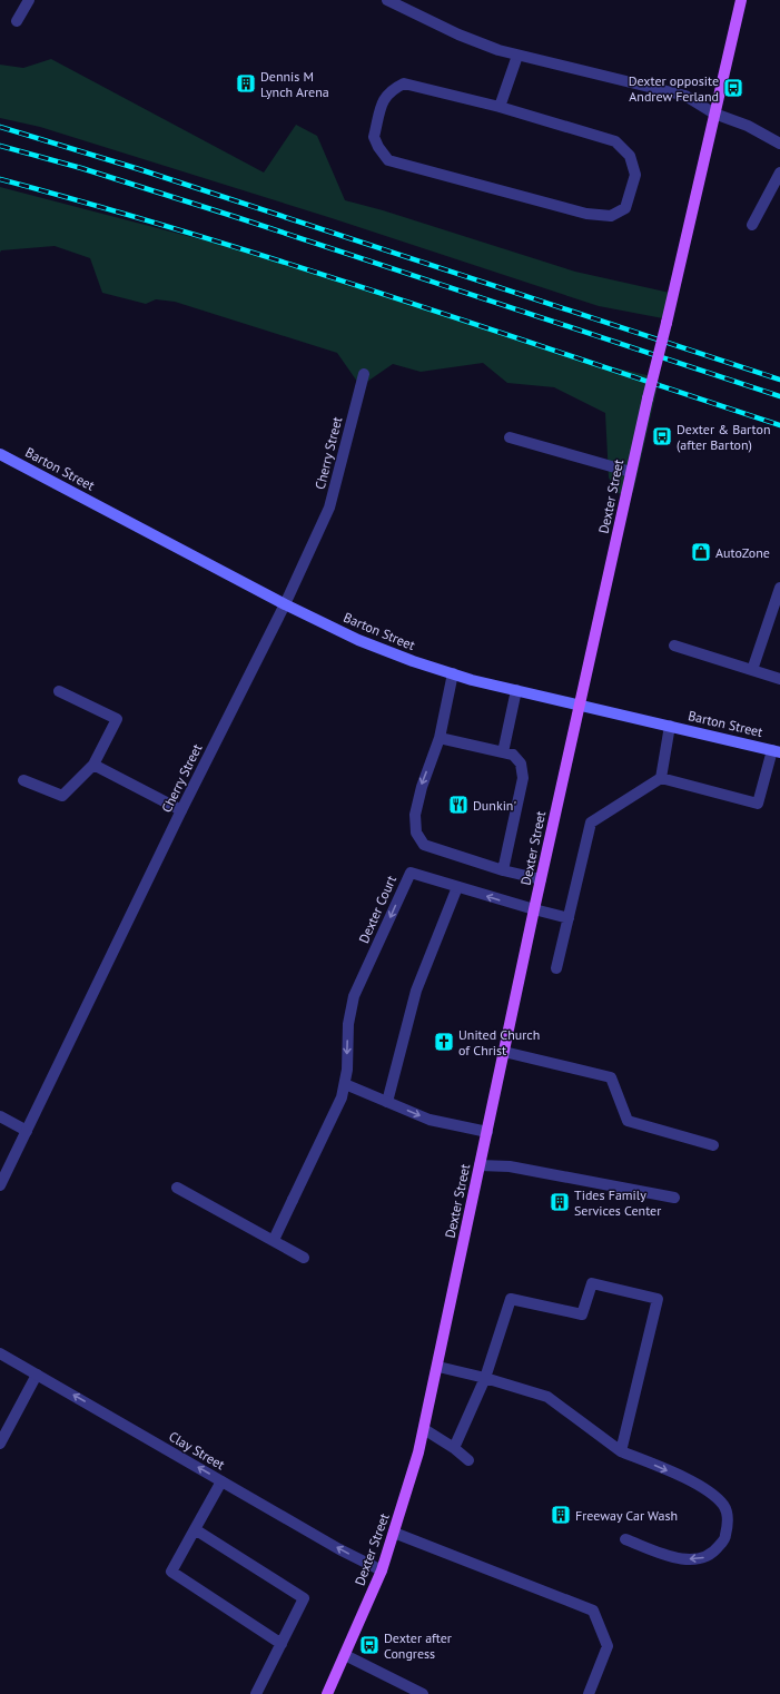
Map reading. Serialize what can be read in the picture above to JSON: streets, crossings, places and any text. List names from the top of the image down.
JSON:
{
  "streets": {
    "main road": ["Barton Street", "Dexter Street"],
    "street": ["Cherry Street", "Dexter Court", "Clay Street"]
  },
  "crossings": [
    ["Cherry Street", "Barton Street"],
    ["Barton Street", "Dexter Street"],
    ["Dexter Street", "Dexter Court"],
    ["Dexter Street", "Clay Street"]
  ],
  "one_way": ["Clay Street"],
  "places": {
    "building": ["Dennis M Lynch Arena", "Tides Family Services Center", "Freeway Car Wash"],
    "bus stop": ["Dexter opposite Andrew Ferland", "Dexter & Barton (after Barton)", "Dexter after Congress"],
    "shop": ["AutoZone"],
    "restaurant": ["Dunkin'"],
    "church": ["United Church of Christ"]
  }
}
